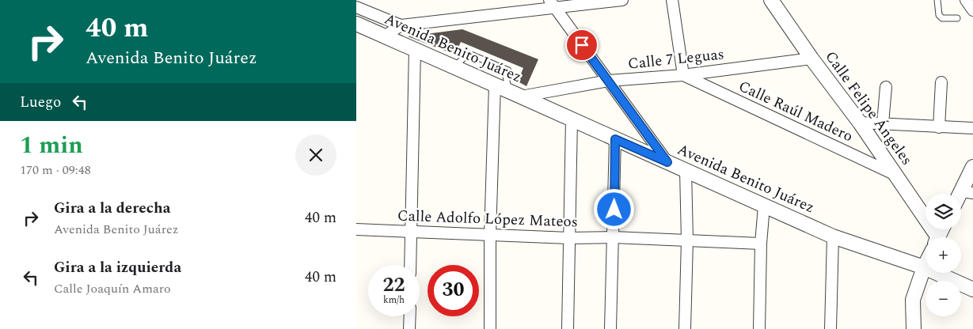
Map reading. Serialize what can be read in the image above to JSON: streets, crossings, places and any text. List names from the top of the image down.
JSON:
{
  "streets": {
    "street": [
      "Avenida Benito Juárez",
      "Calle 7 Leguas",
      "Calle Felipe Ángeles",
      "Calle Raúl Madero",
      "Calle Adolfo López Mateos"
    ]
  },
  "crossings": [
    ["Avenida Benito Juárez", "Calle 7 Leguas"],
    ["Calle 7 Leguas", "Calle Felipe Ángeles"],
    ["Calle 7 Leguas", "Calle Raúl Madero"],
    ["Calle Felipe Ángeles", "Calle Raúl Madero"]
  ],
  "page": {
    "turn": ["40 m", "Avenida Benito Juárez"],
    "then": "Luego",
    "heading": ["1 min", "170 m · 09:48"],
    "list": [
      {
        "name": "Gira a la derecha",
        "note": "Avenida Benito Juárez",
        "value": "40 m"
      },
      {
        "name": "Gira a la izquierda",
        "note": "Calle Joaquín Amaro",
        "value": "40 m"
      }
    ],
    "map_buttons": ["+", "−"],
    "speed": "22 km/h",
    "limit": "30"
  }
}
